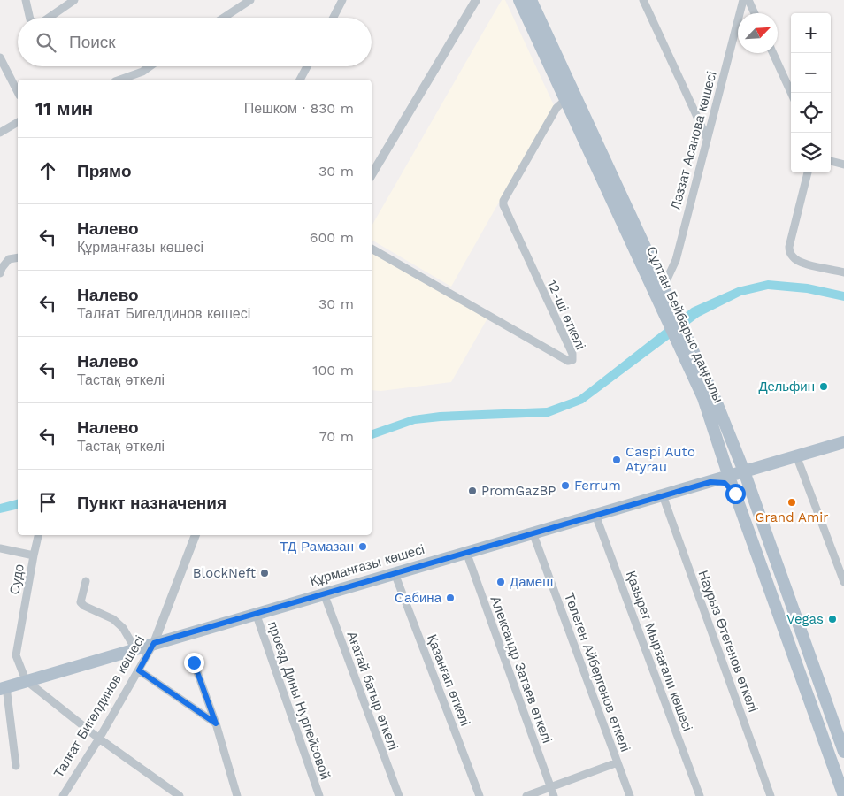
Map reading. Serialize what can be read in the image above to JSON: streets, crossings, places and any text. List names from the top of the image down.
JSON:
{
  "streets": {
    "main road": ["Сұлтан Бейбарыс даңғылы", "Құрманғазы көшесі"],
    "street": [
      "Ләззат Асанова көшесі",
      "12-ші өткелі",
      "Судо",
      "Наурыз Өтегенов өткелі",
      "Қазырет Мырзағали көшесі",
      "Александр Затаев өткелі",
      "Төлеген Айбергенов өткелі",
      "Қазанғап өткелі",
      "Ағатай батыр өткелі",
      "проезд Дины Нурпейсовой",
      "Талғат Бигелдинов көшесі"
    ]
  },
  "crossings": [
    ["Ләззат Асанова көшесі", "Сұлтан Бейбарыс даңғылы"],
    ["12-ші өткелі", "Сұлтан Бейбарыс даңғылы"],
    ["Сұлтан Бейбарыс даңғылы", "Құрманғазы көшесі"],
    ["Құрманғазы көшесі", "Судо"],
    ["Құрманғазы көшесі", "Наурыз Өтегенов өткелі"],
    ["Құрманғазы көшесі", "Қазырет Мырзағали көшесі"],
    ["Құрманғазы көшесі", "Александр Затаев өткелі"],
    ["Құрманғазы көшесі", "Төлеген Айбергенов өткелі"],
    ["Құрманғазы көшесі", "Қазанғап өткелі"],
    ["Құрманғазы көшесі", "Ағатай батыр өткелі"],
    ["Құрманғазы көшесі", "проезд Дины Нурпейсовой"],
    ["Құрманғазы көшесі", "Талғат Бигелдинов көшесі"]
  ],
  "places": [
    "Дельфин",
    "Caspi Auto Atyrau",
    "Ferrum",
    "PromGazBP",
    "Grand Amir",
    "ТД Рамазан",
    "BlockNeft",
    "Дамеш",
    "Сабина",
    "Vegas"
  ],
  "north": "top right",
  "page": {
    "map_buttons": ["+", "−"],
    "search": "Поиск",
    "heading": ["11 мин", "Пешком · 830 m"],
    "list": [
      ["Прямо", "30 m"],
      ["Налево", "Құрманғазы көшесі", "600 m"],
      ["Налево", "Талғат Бигелдинов көшесі", "30 m"],
      ["Налево", "Тастақ өткелі", "100 m"],
      ["Налево", "Тастақ өткелі", "70 m"],
      "Пункт назначения"
    ]
  }
}
